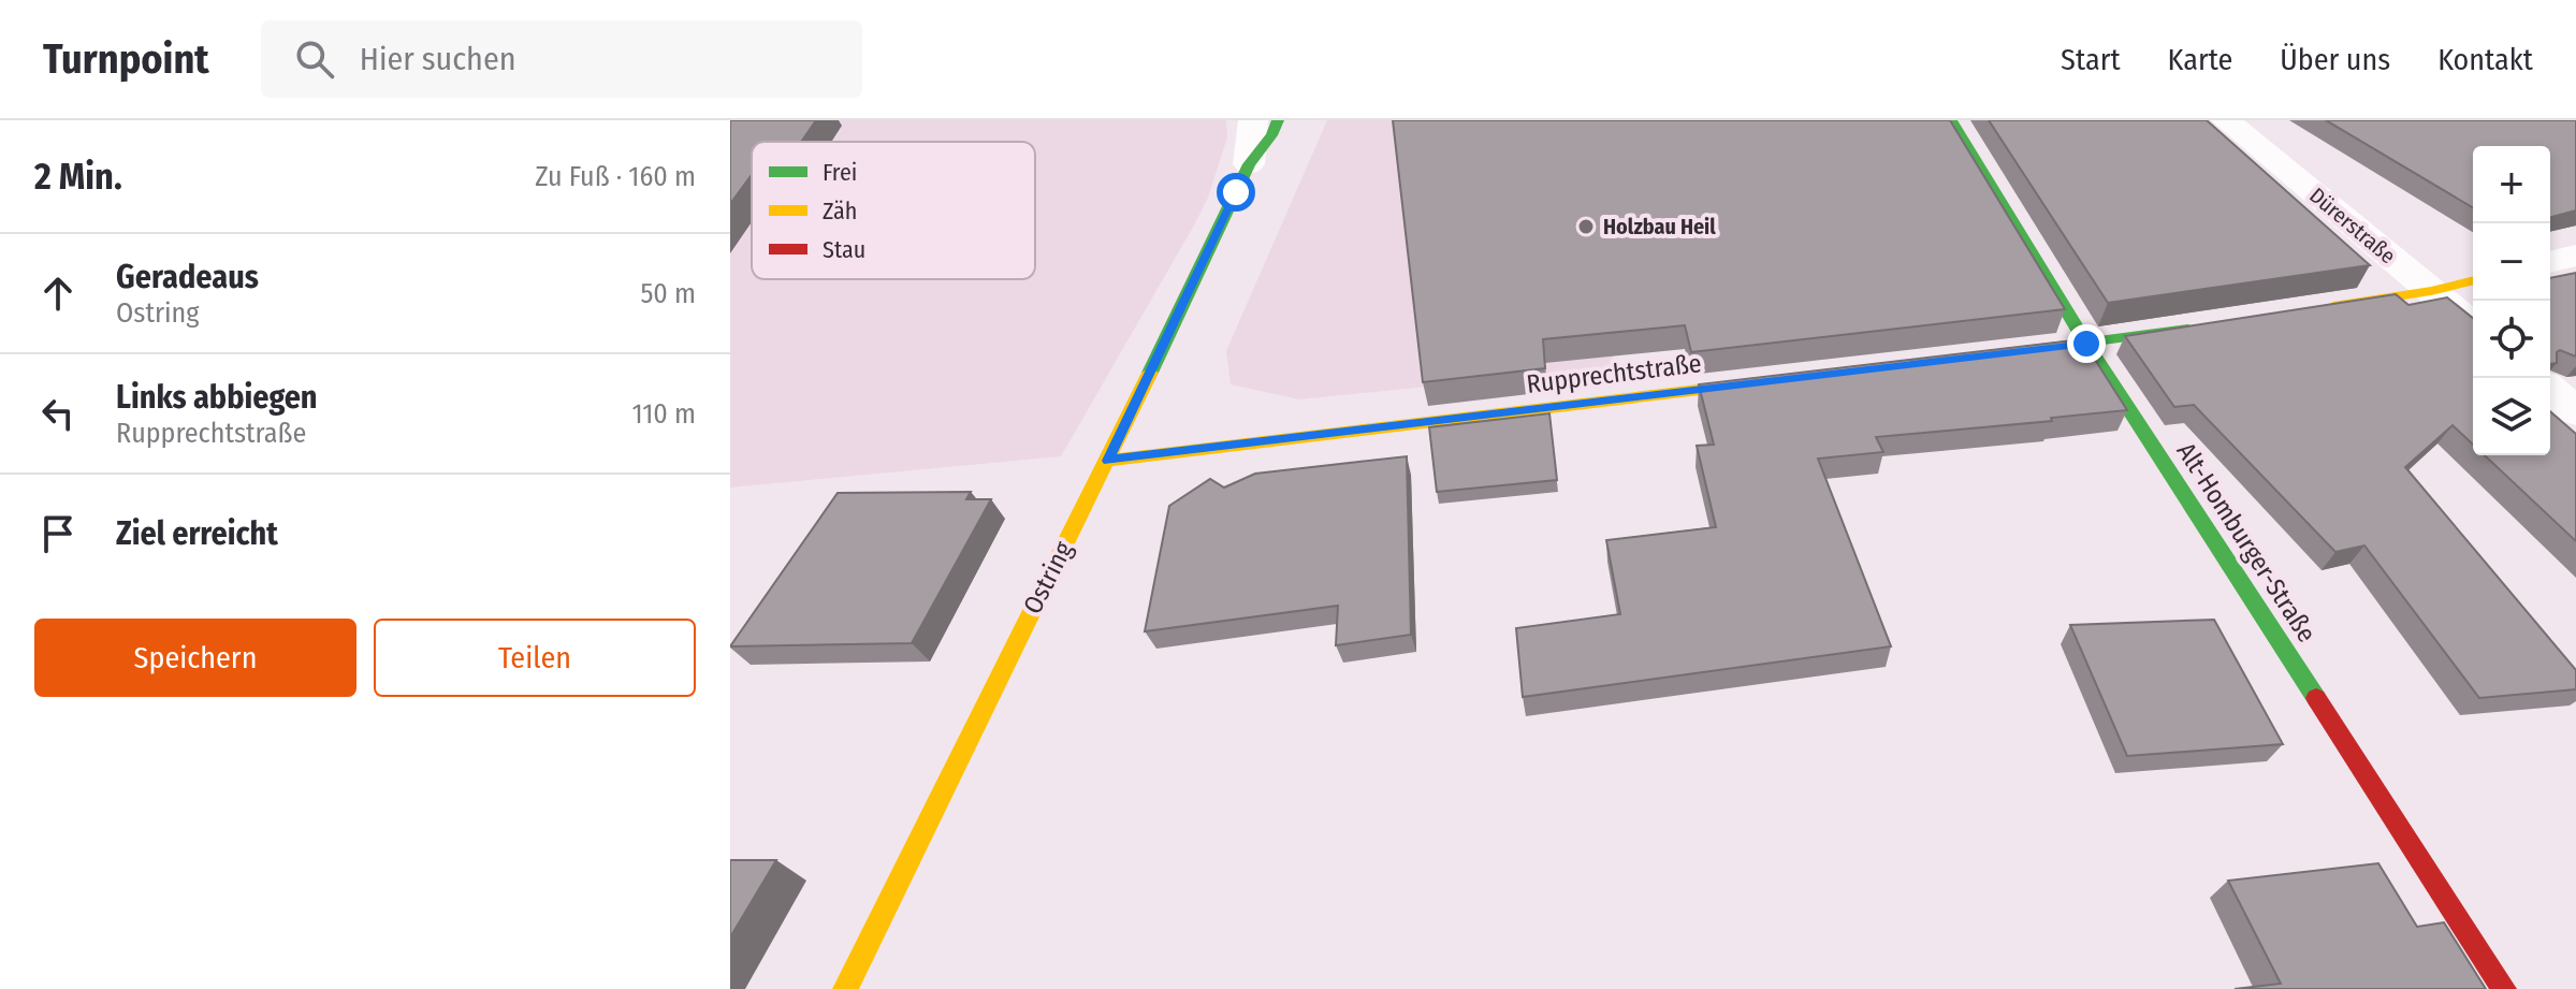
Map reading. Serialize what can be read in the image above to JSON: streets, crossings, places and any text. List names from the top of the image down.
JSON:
{
  "streets": {
    "street": [
      "Dürerstraße",
      "Rupprechtstraße",
      "Alt-Homburger-Straße",
      "Ostring"
    ]
  },
  "crossings": [
    ["Rupprechtstraße", "Ostring"]
  ],
  "places": ["Holzbau Heil"],
  "legend": ["Frei", "Zäh", "Stau"],
  "page": {
    "header": "Turnpoint",
    "search": "Hier suchen",
    "nav": [
      "Start",
      "Karte",
      "Über uns",
      "Kontakt"
    ],
    "heading": ["2 Min.", "Zu Fuß · 160 m"],
    "map_buttons": ["+", "−"],
    "list": [
      ["Geradeaus", "Ostring", "50 m"],
      ["Links abbiegen", "Rupprechtstraße", "110 m"],
      "Ziel erreicht"
    ],
    "buttons": ["Speichern", "Teilen"]
  }
}
